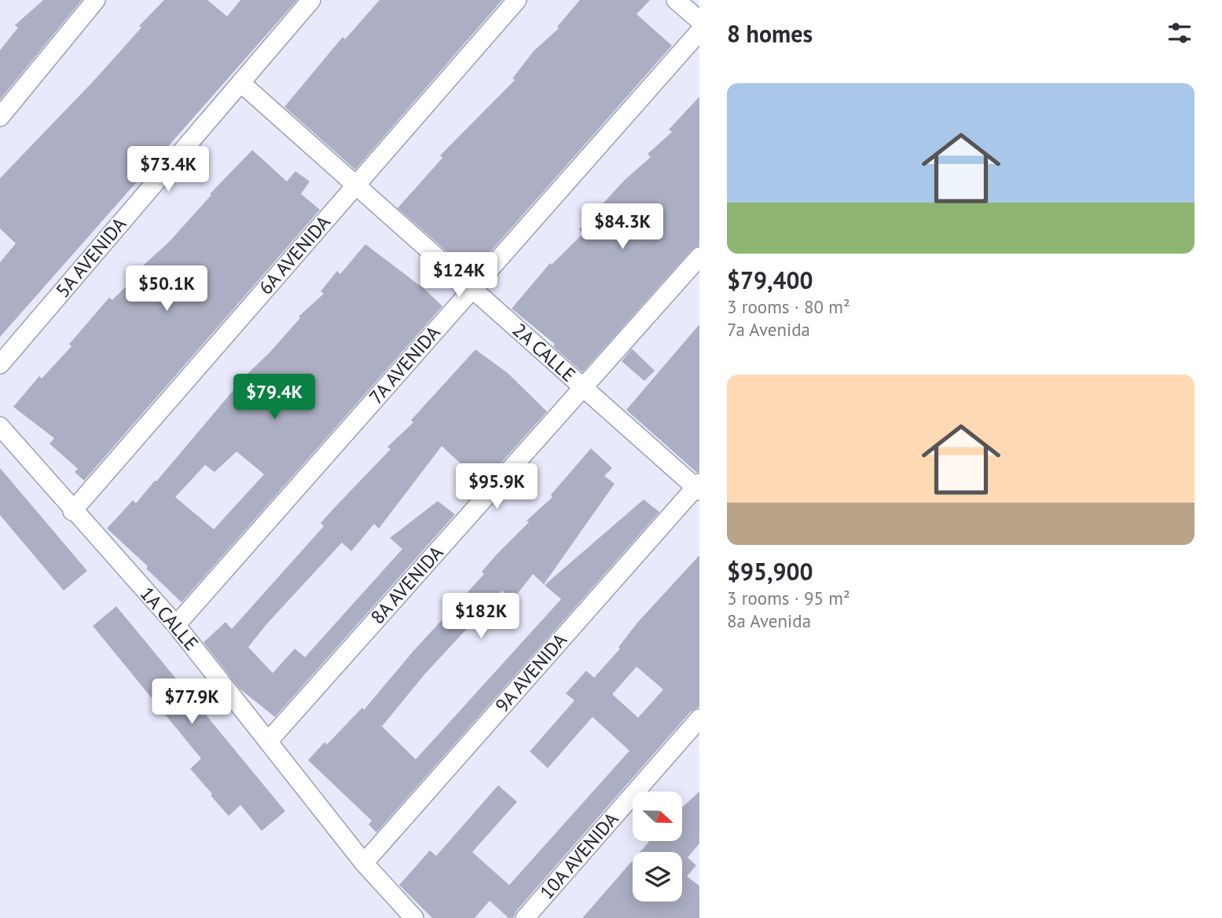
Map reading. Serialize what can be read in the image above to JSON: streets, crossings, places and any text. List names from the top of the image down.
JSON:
{
  "streets": {
    "street": [
      "6A AVENIDA",
      "5A AVENIDA",
      "2A CALLE",
      "7A AVENIDA",
      "8A AVENIDA",
      "1A CALLE",
      "9A AVENIDA",
      "10A AVENIDA"
    ]
  },
  "crossings": [
    ["6A AVENIDA", "2A CALLE"],
    ["6A AVENIDA", "1A CALLE"],
    ["5A AVENIDA", "2A CALLE"],
    ["2A CALLE", "7A AVENIDA"],
    ["2A CALLE", "8A AVENIDA"],
    ["2A CALLE", "9A AVENIDA"],
    ["7A AVENIDA", "1A CALLE"],
    ["8A AVENIDA", "1A CALLE"],
    ["1A CALLE", "9A AVENIDA"]
  ],
  "north": "right",
  "page": {
    "heading": "8 homes",
    "list": [
      {
        "name": "$79,400",
        "note": "3 rooms · 80 m² · 7a Avenida"
      },
      {
        "name": "$95,900",
        "note": "3 rooms · 95 m² · 8a Avenida"
      }
    ],
    "price": [
      "$73.4K",
      "$84.3K",
      "$124K",
      "$50.1K",
      "$79.4K",
      "$95.9K",
      "$182K",
      "$77.9K"
    ]
  }
}
